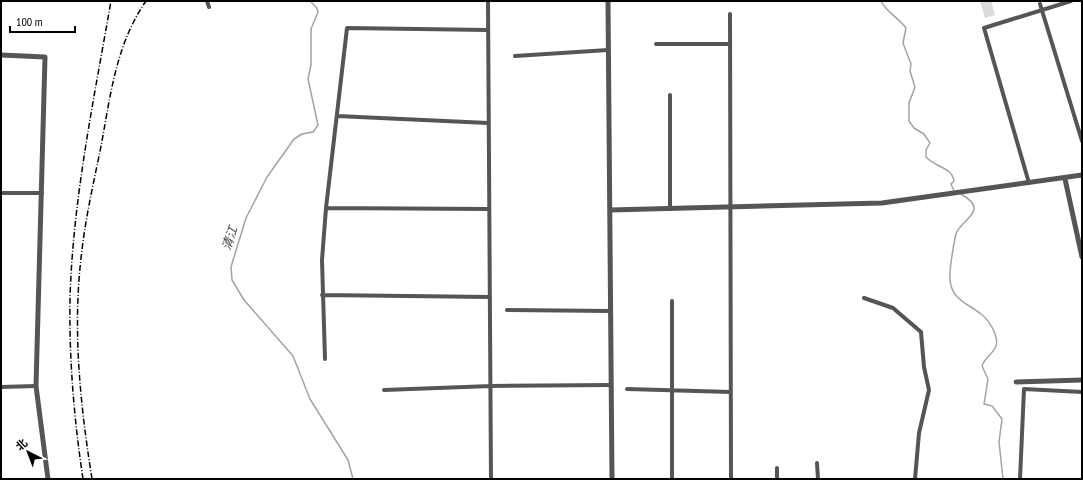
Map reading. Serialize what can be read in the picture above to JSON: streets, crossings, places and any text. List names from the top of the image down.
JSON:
{
  "water": ["清江"],
  "scale_bar": "100 m",
  "north": "top left"
}
